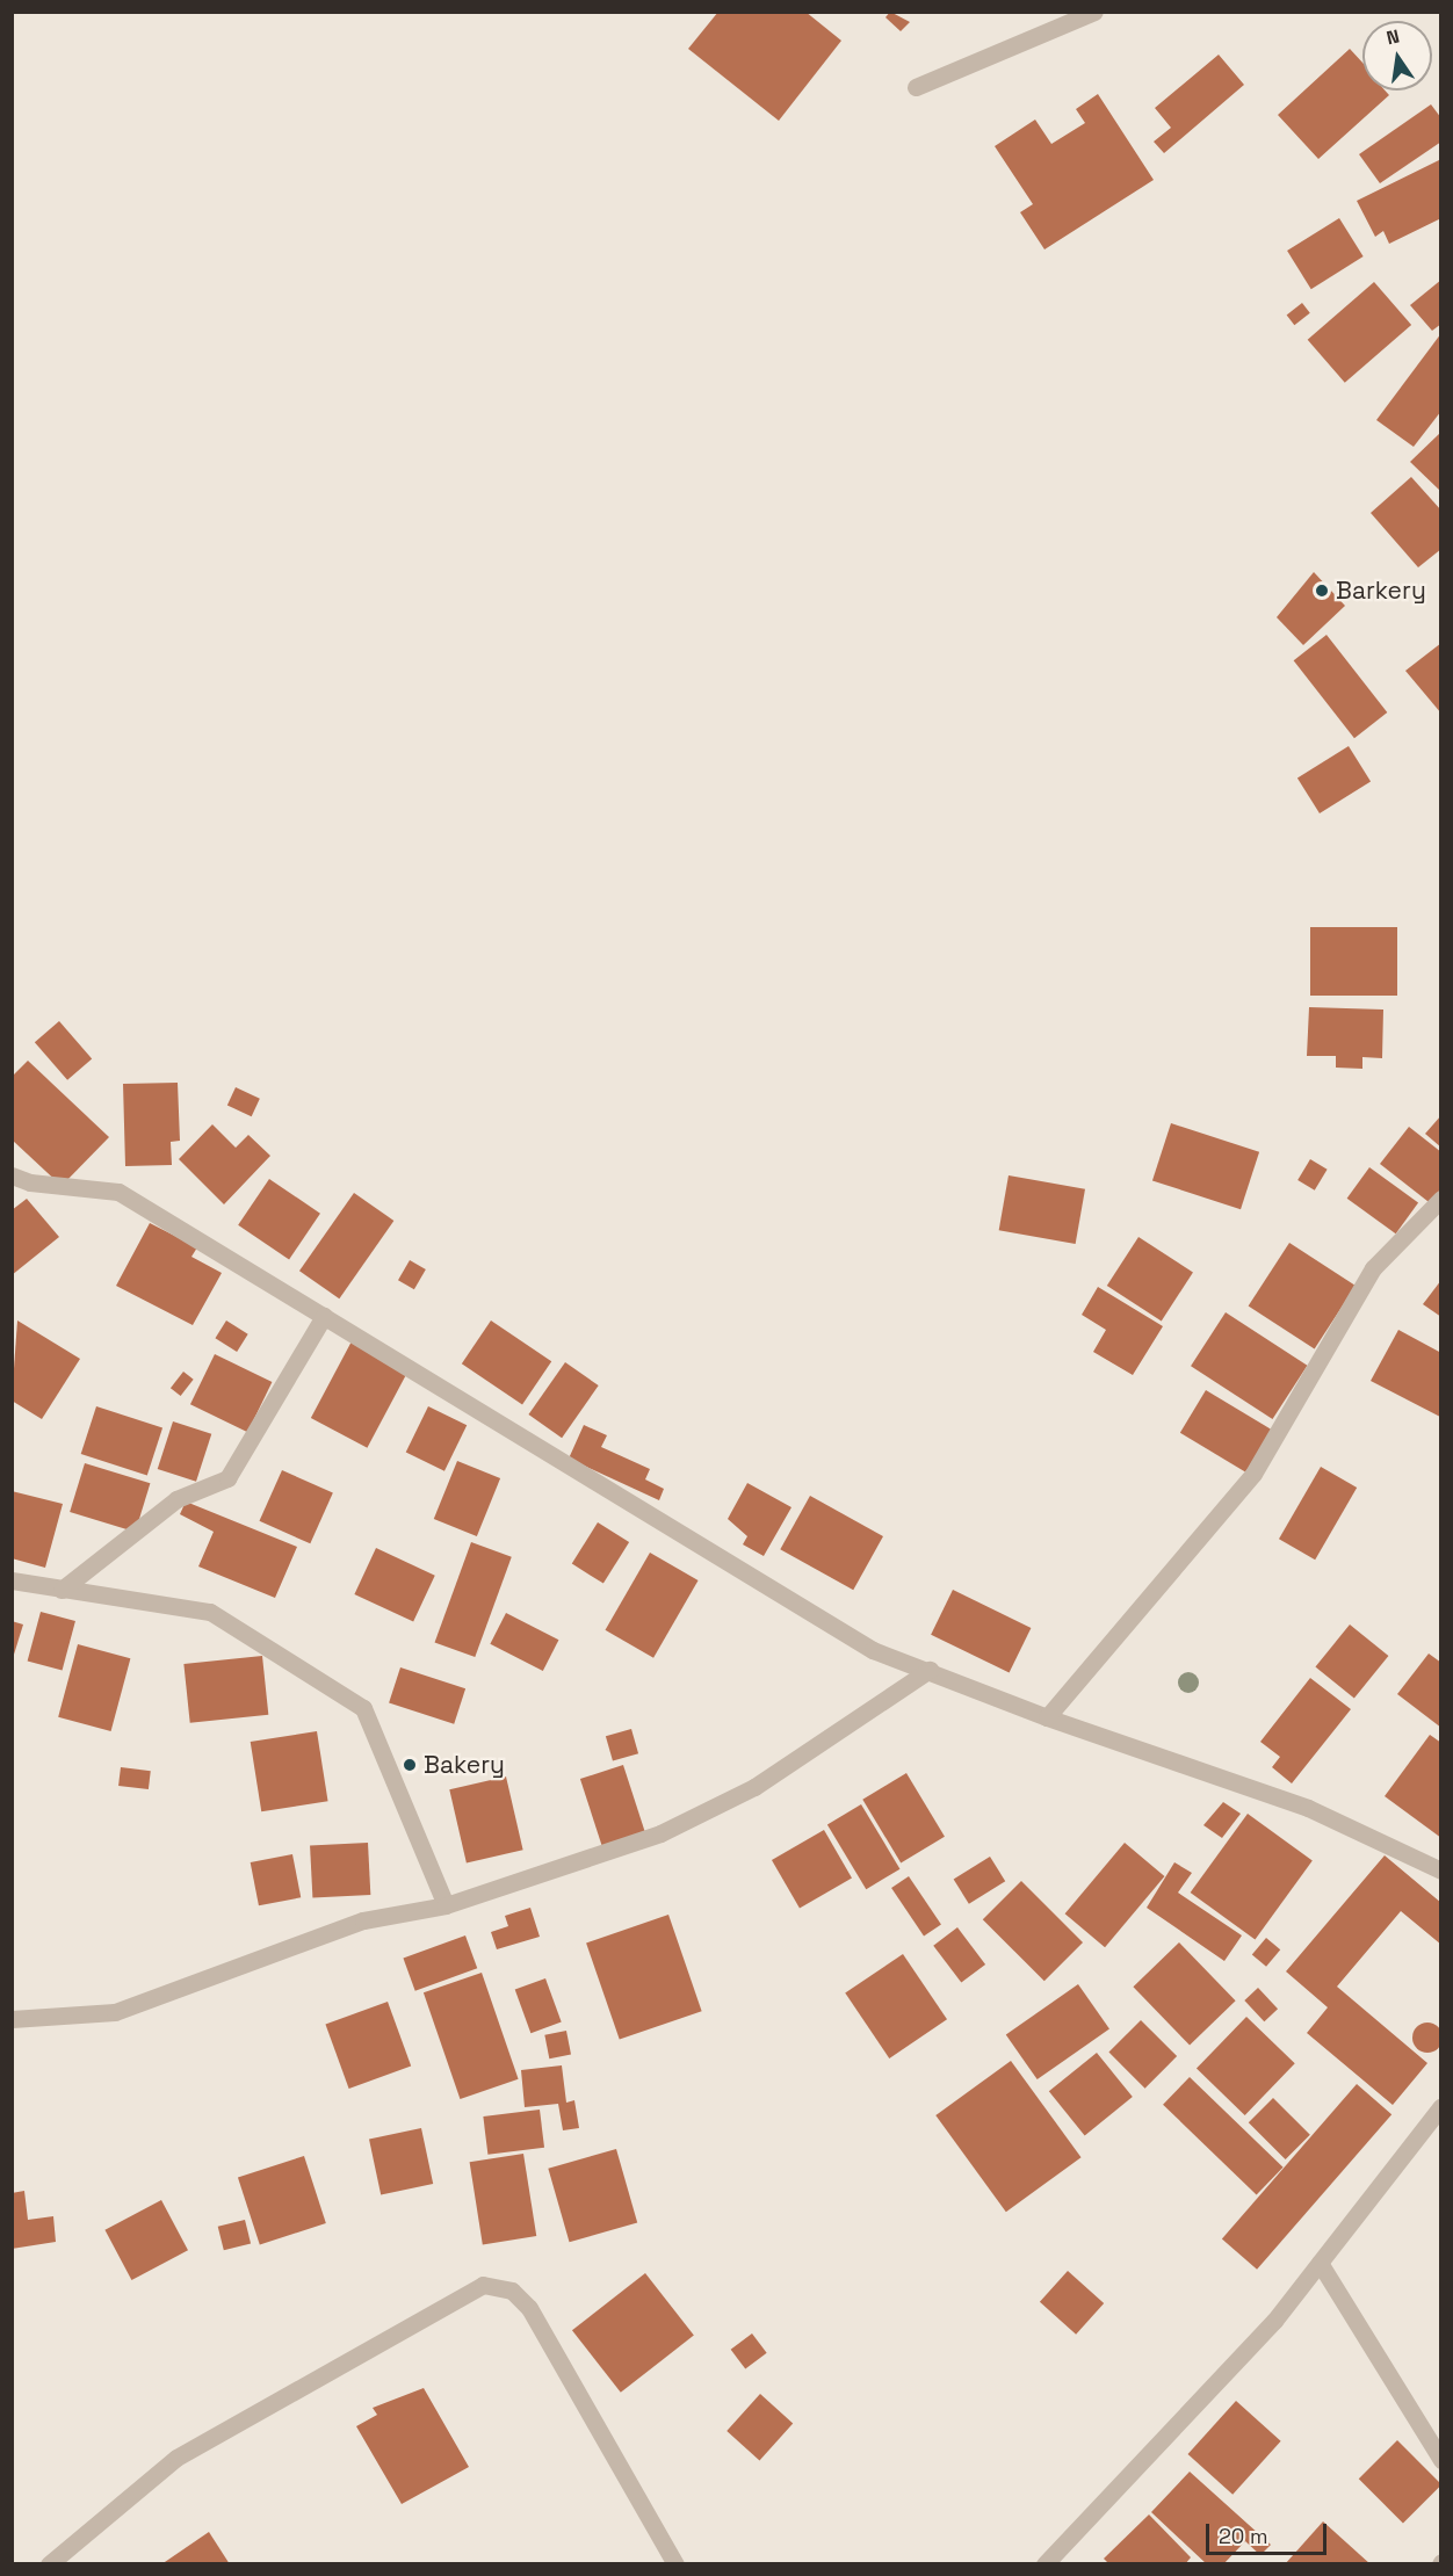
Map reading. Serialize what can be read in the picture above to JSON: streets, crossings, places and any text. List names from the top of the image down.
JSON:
{
  "places": ["Barkery", "Bakery"],
  "scale_bar": "20 m",
  "north": "top"
}
